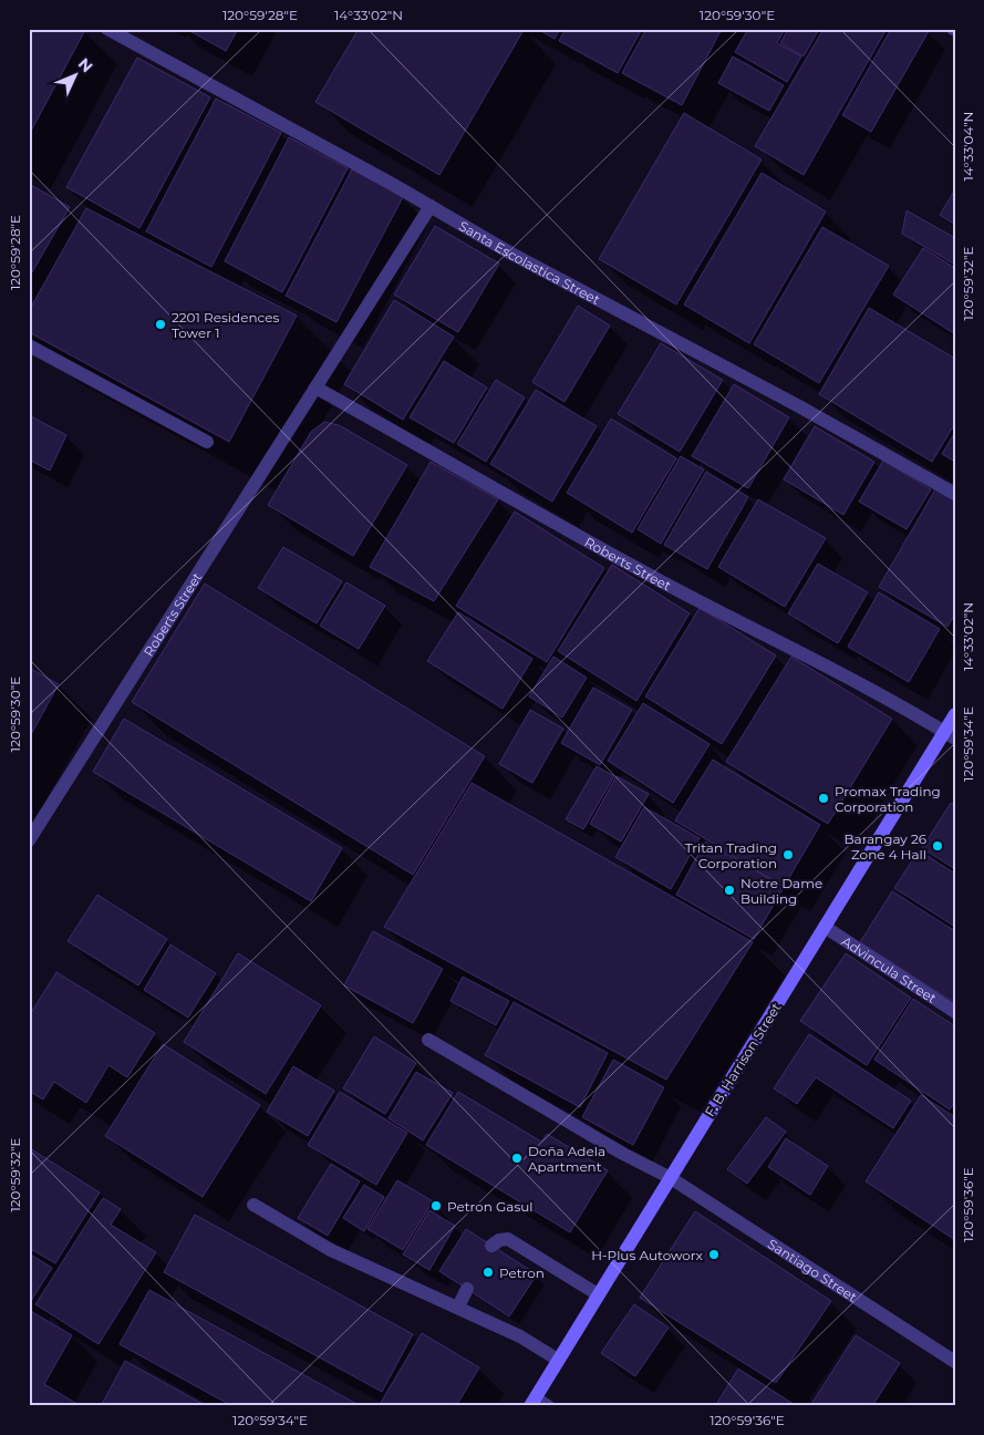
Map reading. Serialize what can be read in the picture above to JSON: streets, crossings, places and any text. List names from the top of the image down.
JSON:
{
  "streets": {
    "main road": ["F. B. Harrison Street"],
    "street": [
      "Santa Escolastica Street",
      "Roberts Street",
      "Advincula Street",
      "Santiago Street"
    ]
  },
  "crossings": [
    ["Santa Escolastica Street", "Roberts Street"],
    ["Roberts Street", "F. B. Harrison Street"],
    ["Advincula Street", "F. B. Harrison Street"],
    ["F. B. Harrison Street", "Santiago Street"]
  ],
  "places": [
    "2201 Residences Tower 1",
    "Promax Trading Corporation",
    "Barangay 26 Zone 4 Hall",
    "Tritan Trading Corporation",
    "Notre Dame Building",
    "Doña Adela Apartment",
    "Petron Gasul",
    "H-Plus Autoworx",
    "Petron"
  ],
  "north": "top right",
  "coordinates": [
    "120°59'28\"E",
    "14°33'02\"N",
    "120°59'30\"E",
    "14°33'04\"N",
    "120°59'32\"E",
    "120°59'34\"E",
    "120°59'36\"E"
  ]
}
